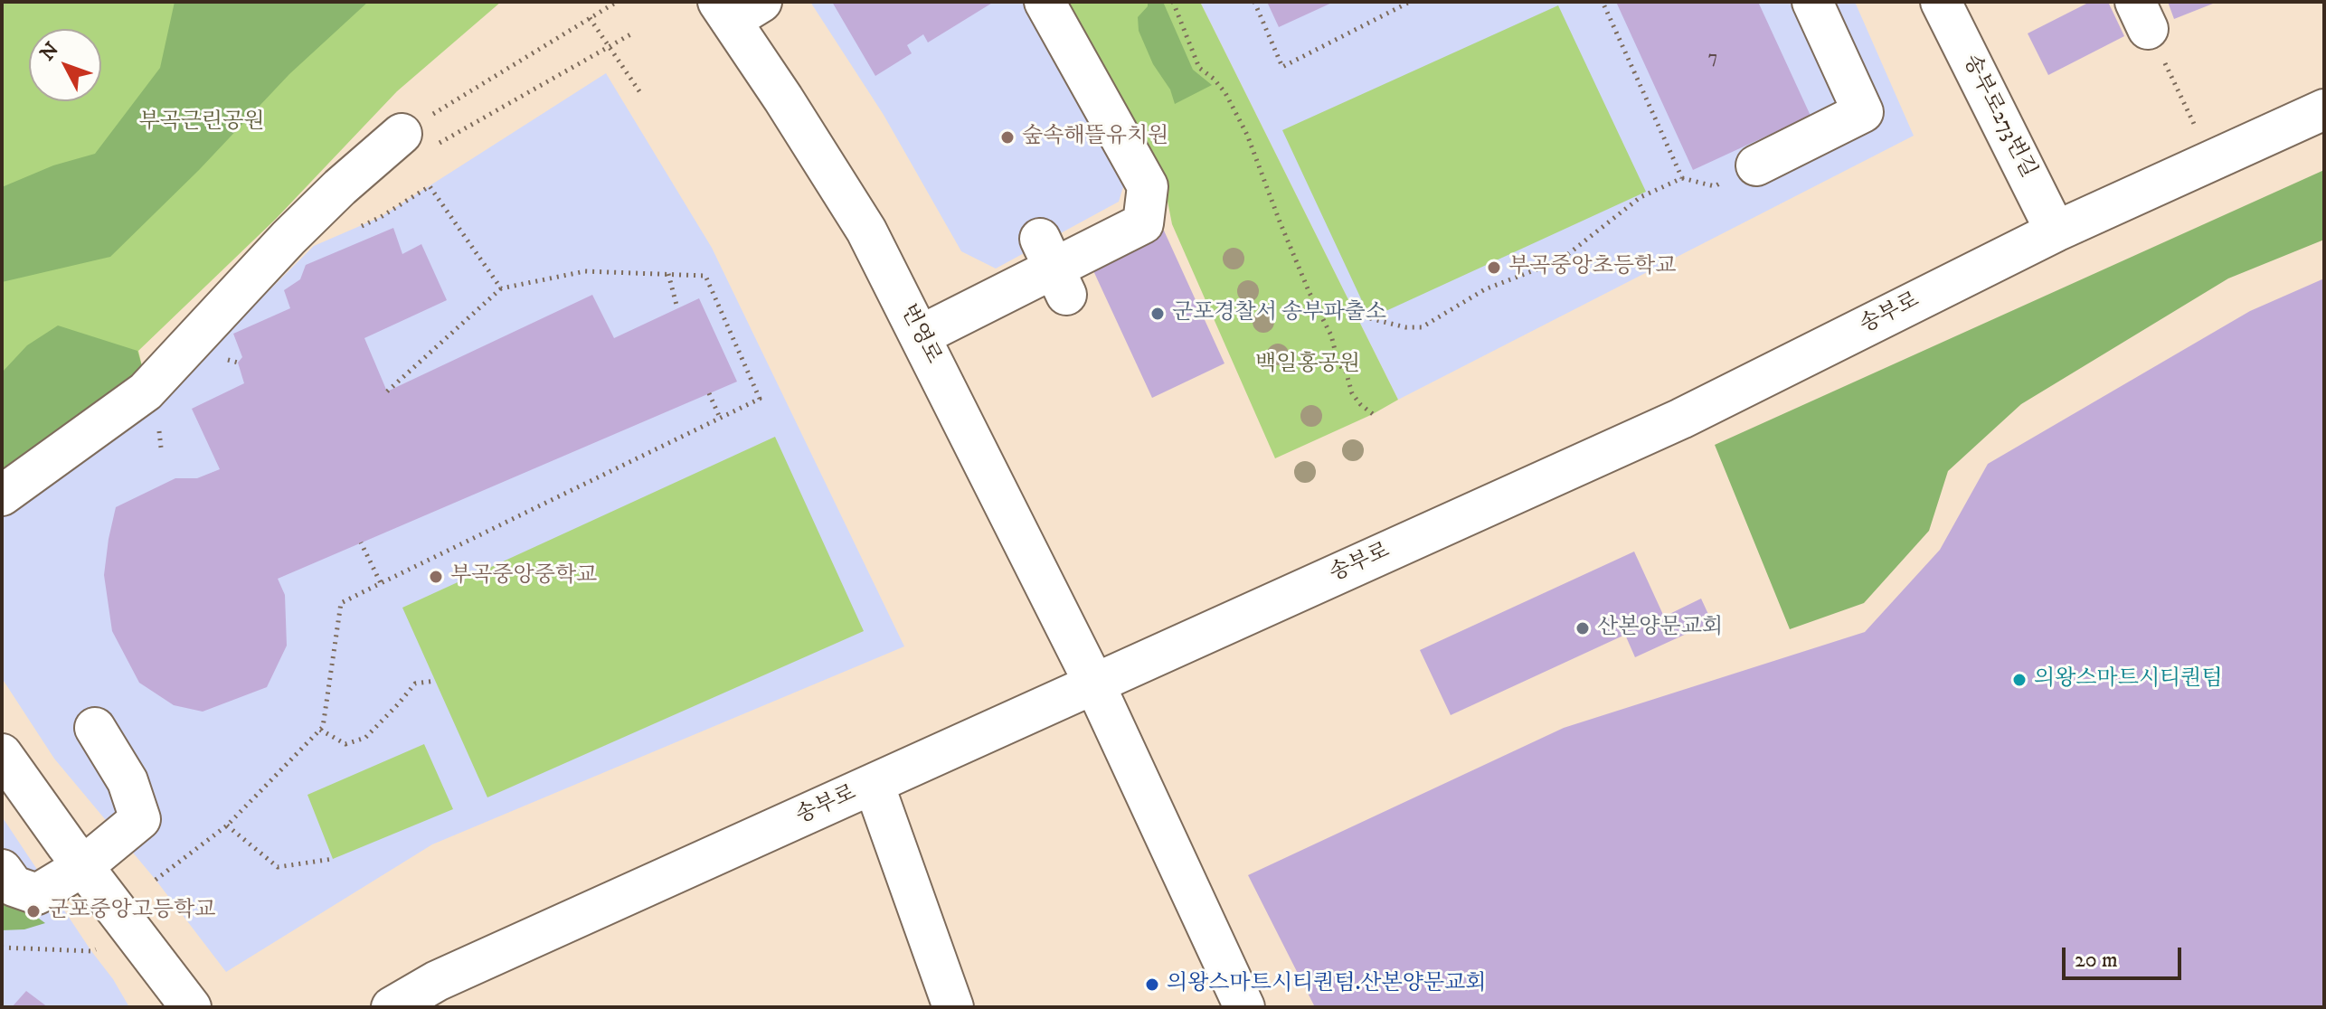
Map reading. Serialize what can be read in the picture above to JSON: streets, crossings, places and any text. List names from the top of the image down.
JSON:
{
  "streets": {
    "street": ["송부로273번길", "송부로", "번영로"]
  },
  "crossings": [
    ["송부로273번길", "송부로"],
    ["송부로", "번영로"]
  ],
  "parks": ["부곡근린공원", "백일홍공원"],
  "places": [
    "숲속해뜰유치원",
    "부곡중앙초등학교",
    "군포경찰서 송부파출소",
    "부곡중앙중학교",
    "산본양문교회",
    "의왕스마트시티퀀텀",
    "군포중앙고등학교",
    "의왕스마트시티퀀텀.산본양문교회"
  ],
  "house_numbers": ["7"],
  "scale_bar": "20 m",
  "north": "top left"
}
